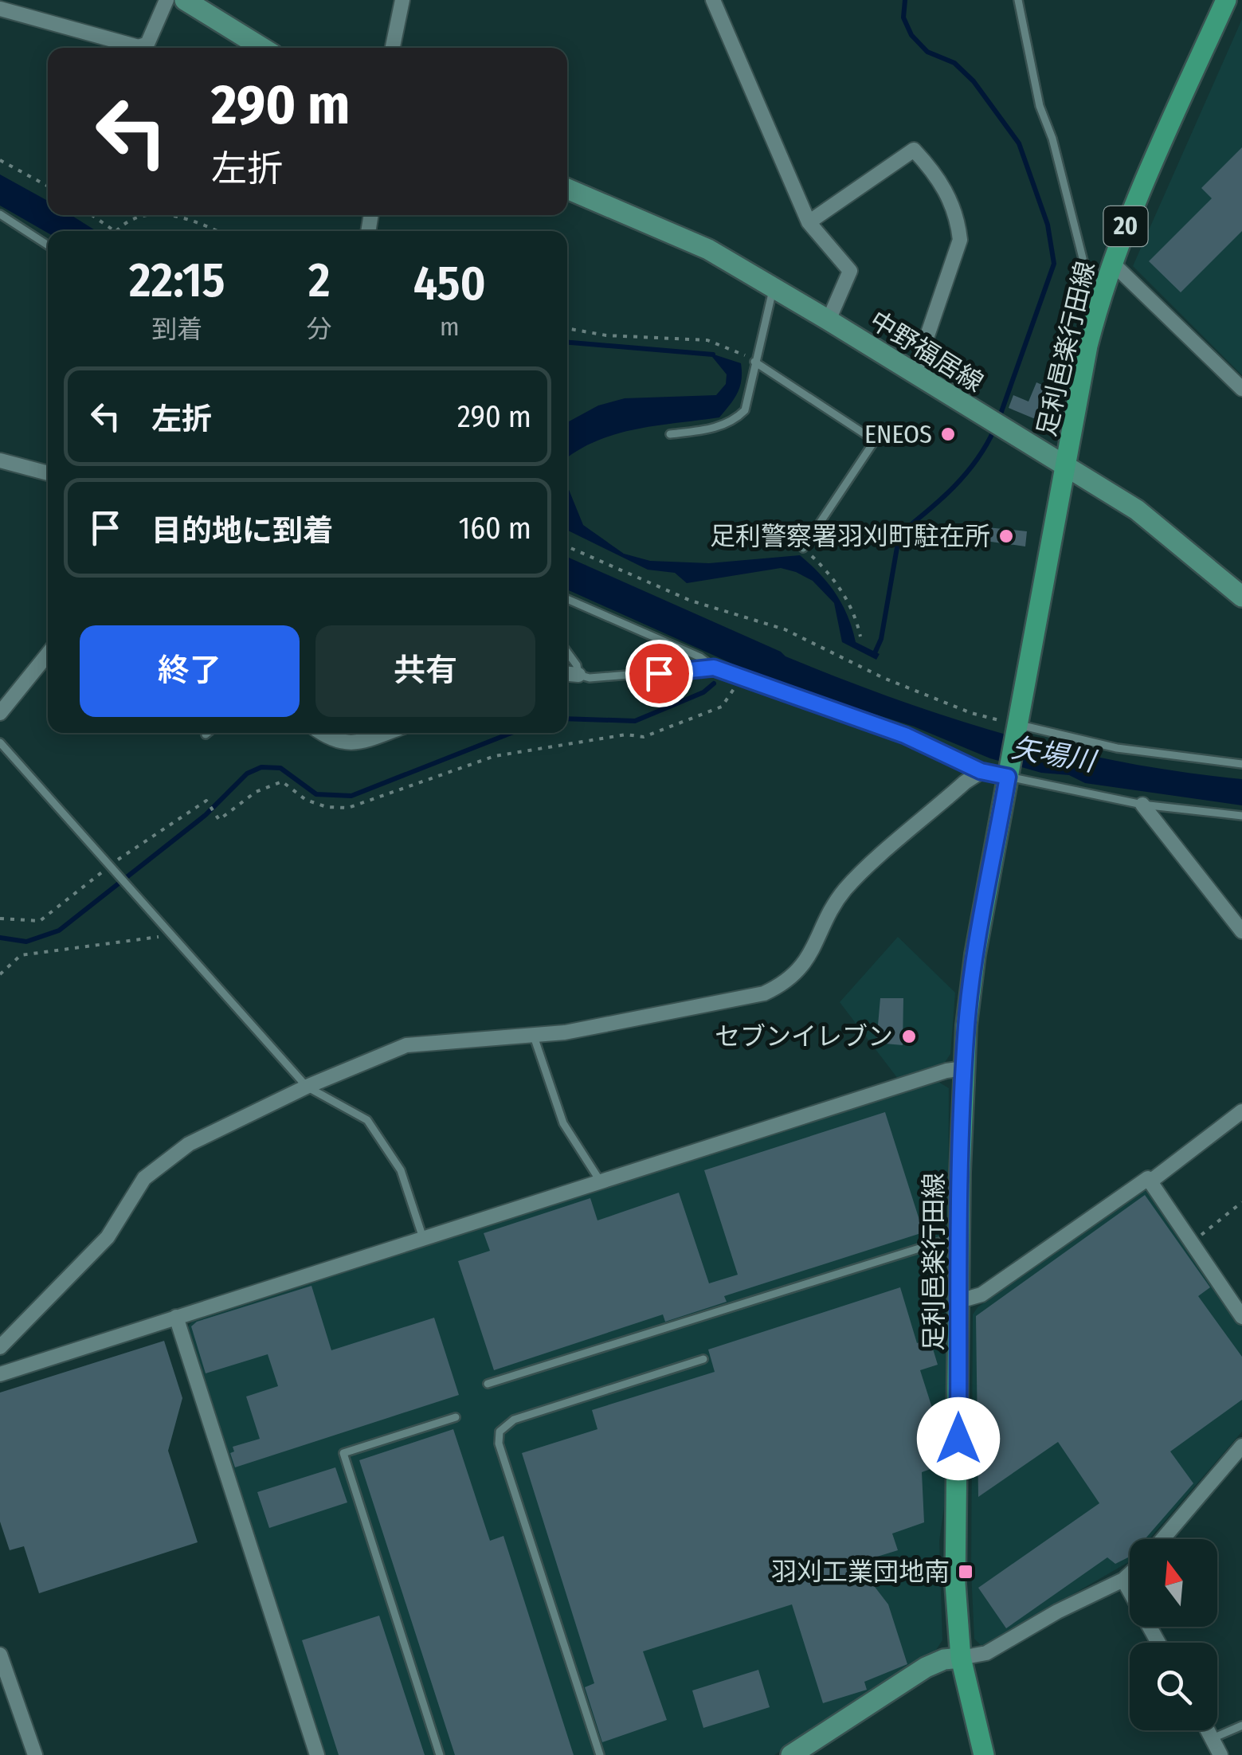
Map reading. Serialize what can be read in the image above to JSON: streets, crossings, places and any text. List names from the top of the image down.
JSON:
{
  "streets": {
    "main road": ["20", "足利邑楽行田線", "中野福居線"]
  },
  "crossings": [
    ["20", "足利邑楽行田線"],
    ["足利邑楽行田線", "中野福居線"]
  ],
  "water": ["矢場川"],
  "places": {
    "other": ["ENEOS", "足利警察署羽刈町駐在所", "セブンイレブン"],
    "transit": ["羽刈工業団地南"]
  },
  "north": "top",
  "page": {
    "turn": ["290 m", "左折"],
    "eta": [
      "22:15",
      "到着",
      "2",
      "分",
      "450",
      "m"
    ],
    "list": [
      {
        "name": "左折",
        "value": "290 m"
      },
      {
        "name": "目的地に到着",
        "value": "160 m"
      }
    ],
    "buttons": ["終了", "共有"]
  }
}
